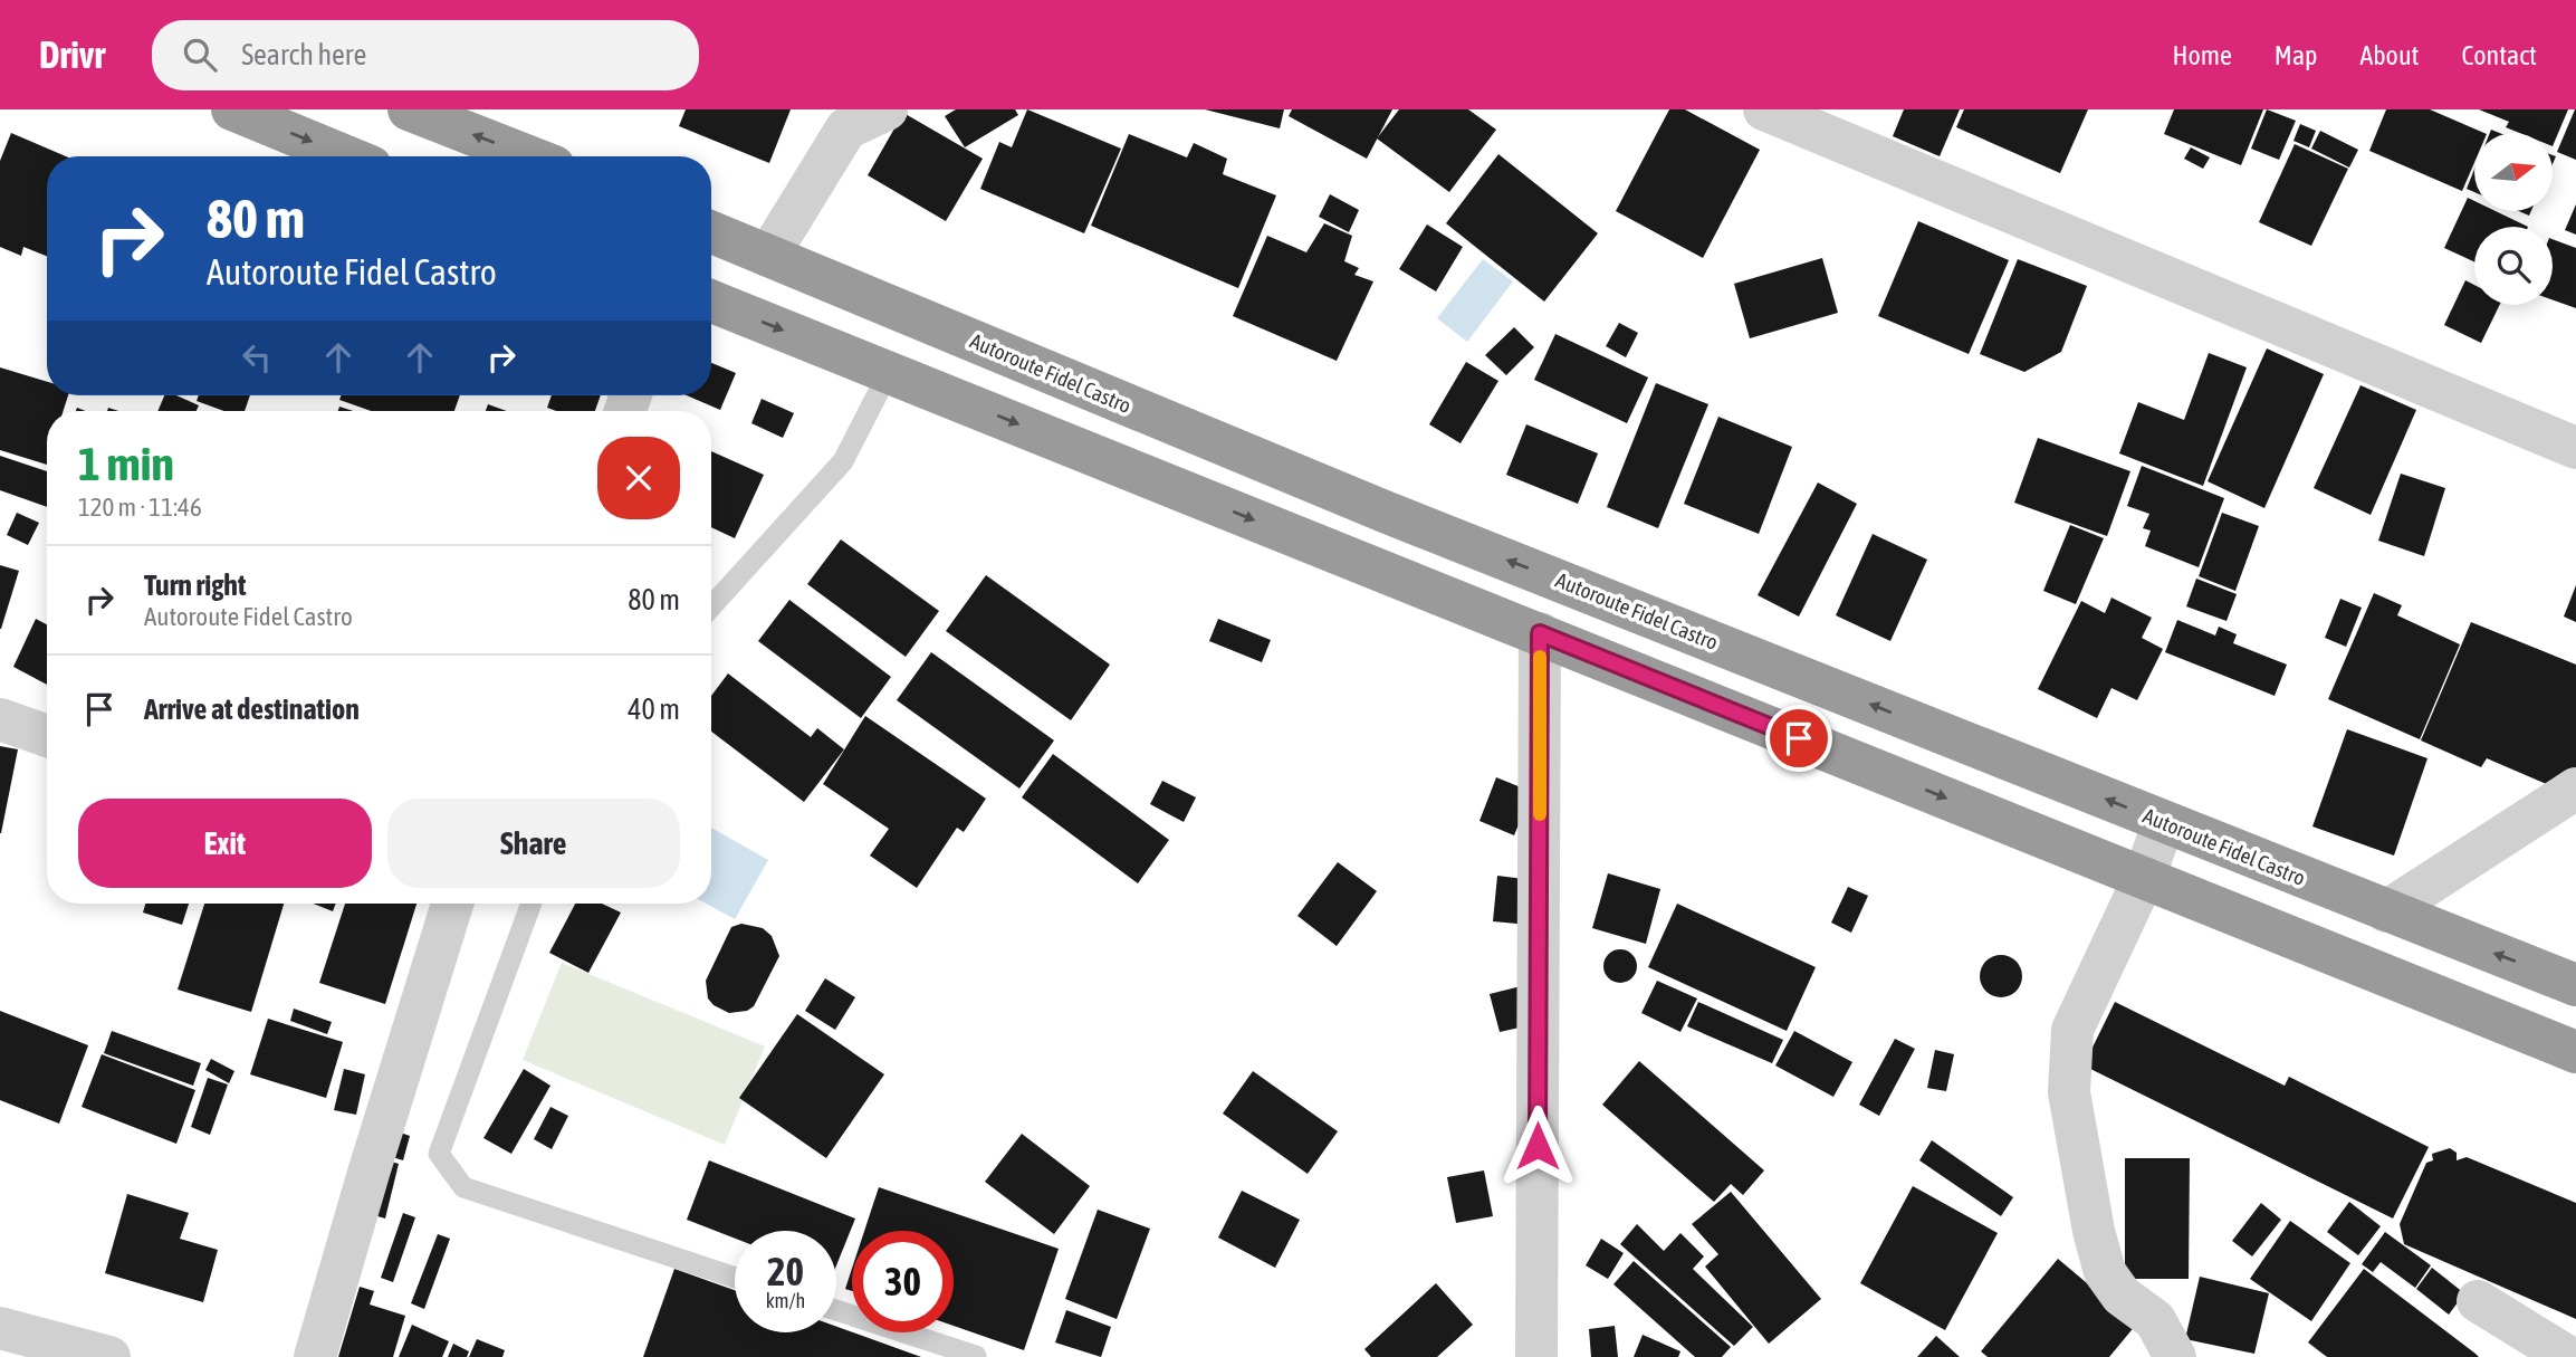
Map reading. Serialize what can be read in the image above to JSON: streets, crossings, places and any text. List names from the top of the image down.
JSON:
{
  "streets": {
    "highway": ["Autoroute Fidel Castro"]
  },
  "north": "right",
  "page": {
    "header": "Drivr",
    "search": "Search here",
    "nav": [
      "Home",
      "Map",
      "About",
      "Contact"
    ],
    "turn": ["80 m", "Autoroute Fidel Castro"],
    "heading": ["1 min", "120 m · 11:46"],
    "list": [
      {
        "name": "Turn right",
        "note": "Autoroute Fidel Castro",
        "value": "80 m"
      },
      {
        "name": "Arrive at destination",
        "value": "40 m"
      }
    ],
    "buttons": ["Exit", "Share"],
    "speed": "20 km/h",
    "limit": "30"
  }
}
